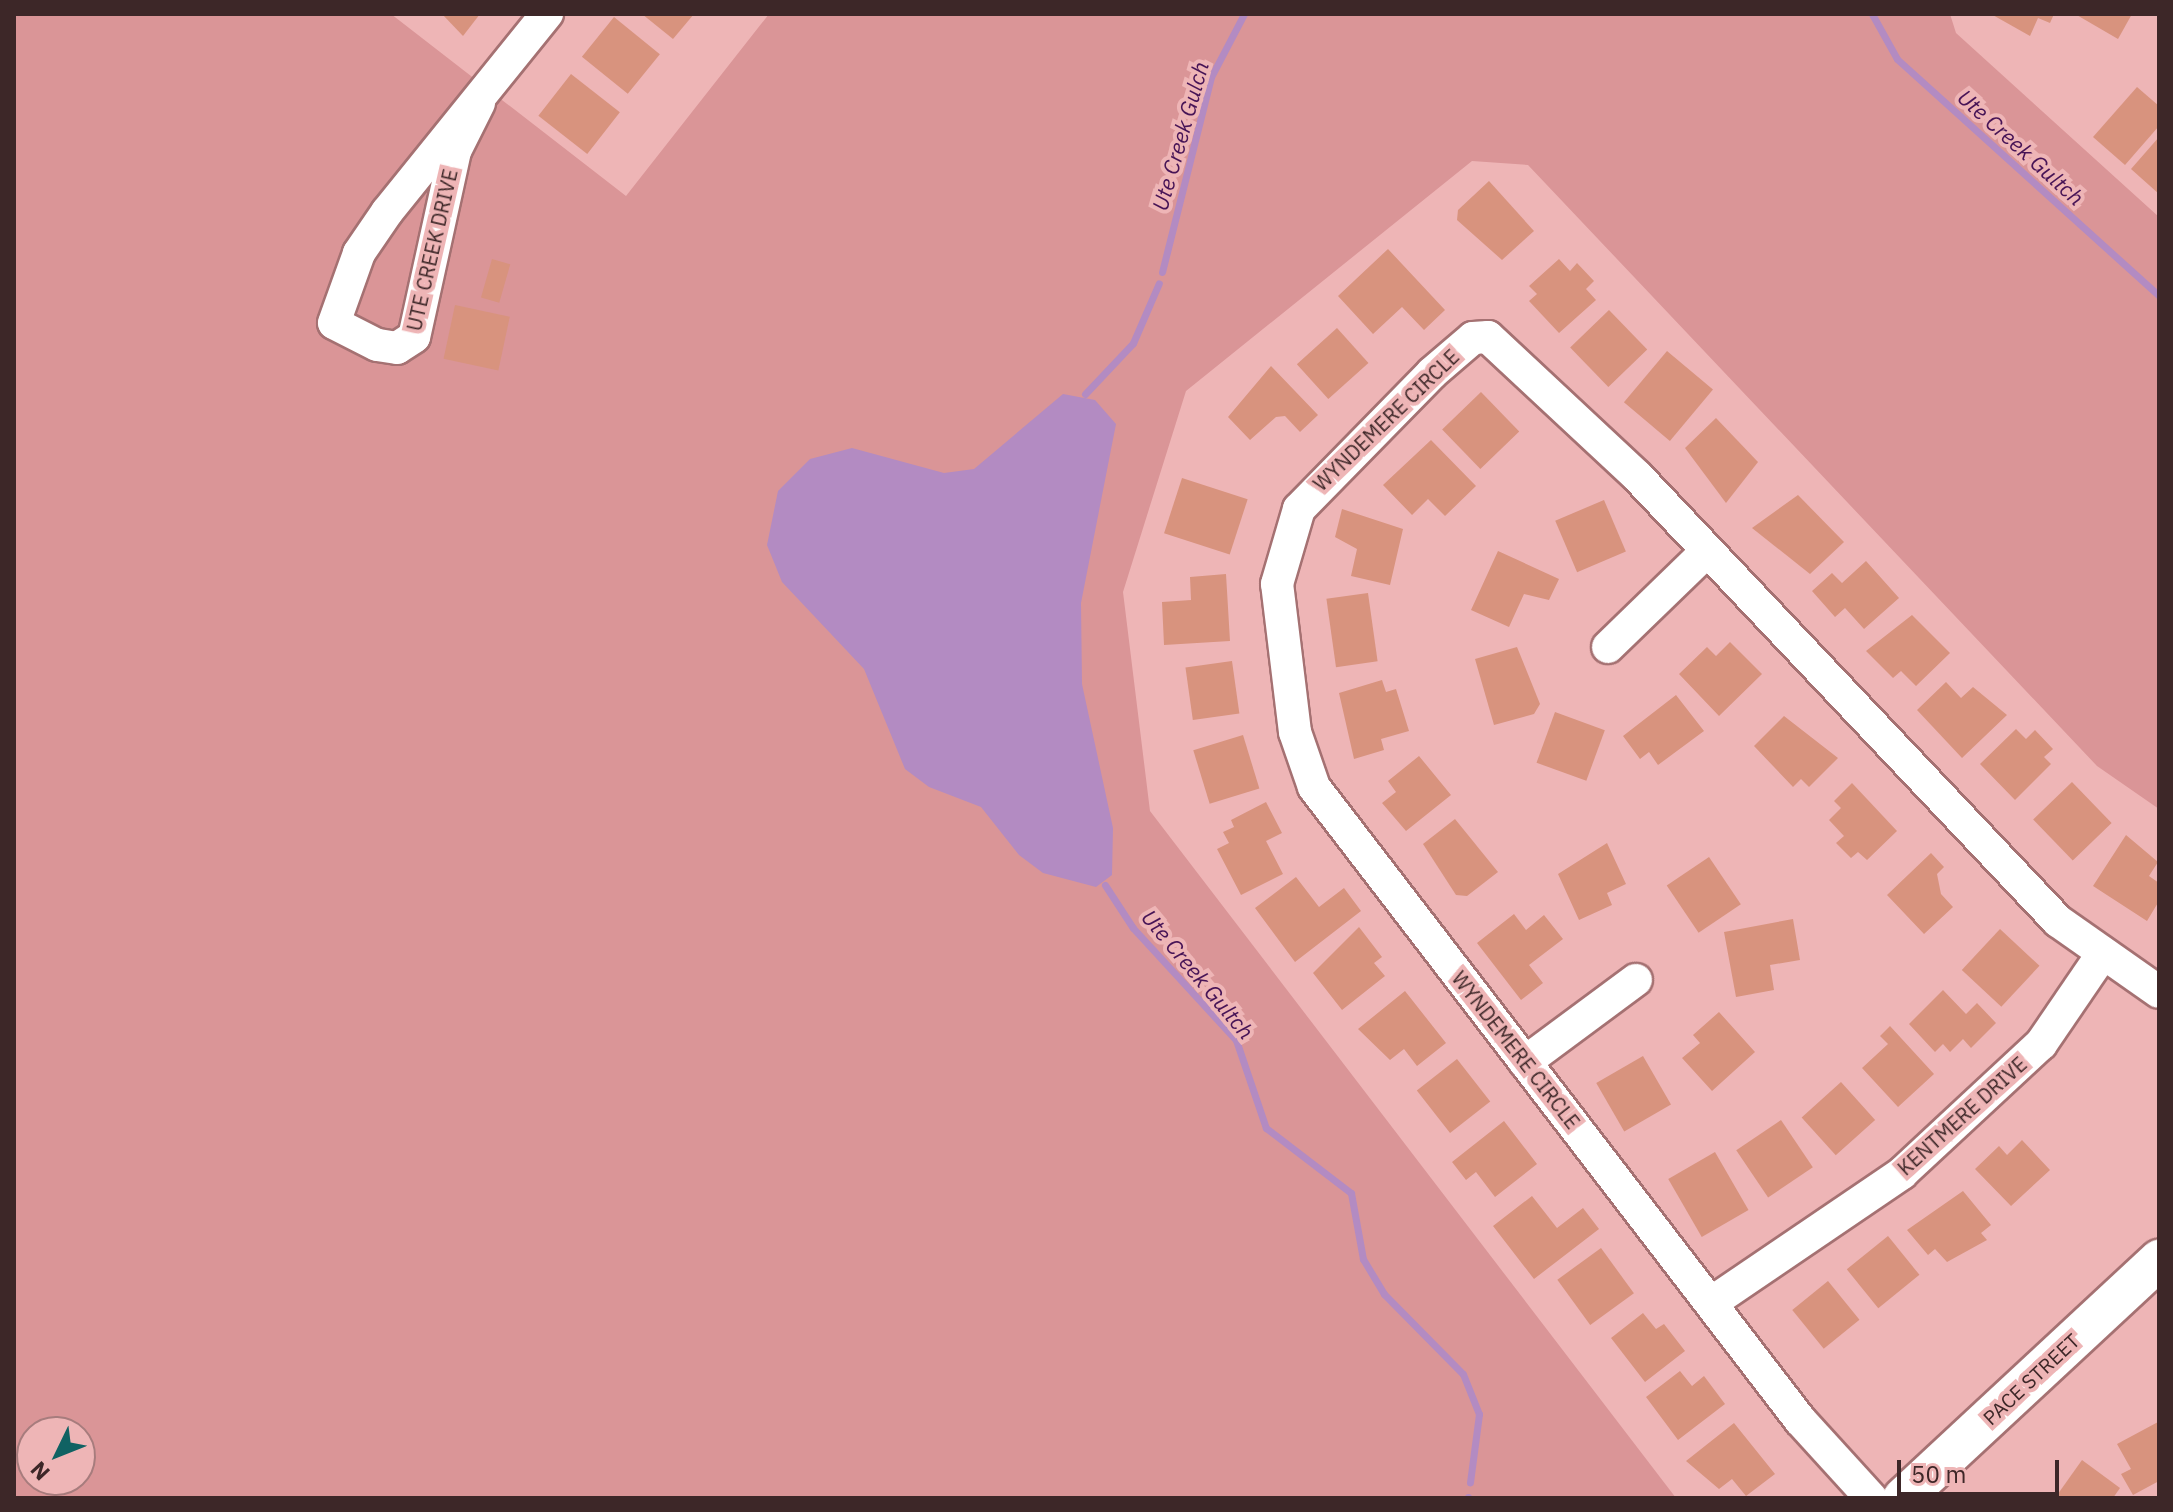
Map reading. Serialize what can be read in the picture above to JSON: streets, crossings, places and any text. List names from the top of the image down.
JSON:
{
  "streets": {
    "main road": ["PACE STREET"],
    "street": ["UTE CREEK DRIVE", "WYNDEMERE CIRCLE", "KENTMERE DRIVE"]
  },
  "crossings": [
    ["WYNDEMERE CIRCLE", "KENTMERE DRIVE"]
  ],
  "water": ["Ute Creek Gulch", "Ute Creek Gultch"],
  "scale_bar": "50 m",
  "north": "bottom left"
}
